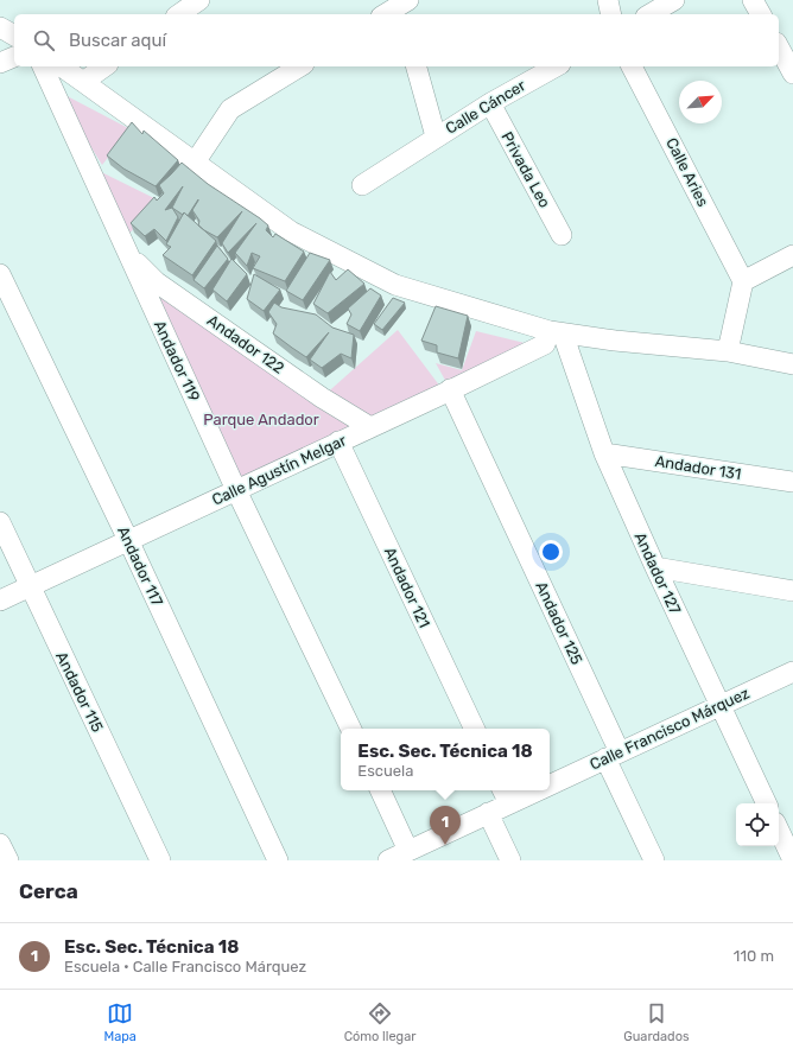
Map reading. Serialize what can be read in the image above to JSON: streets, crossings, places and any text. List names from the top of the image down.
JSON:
{
  "streets": {
    "street": [
      "Calle Cáncer",
      "Privada Leo",
      "Calle Aries",
      "Andador 122",
      "Andador 119",
      "Andador 131",
      "Calle Agustín Melgar",
      "Andador 117",
      "Andador 127",
      "Andador 121",
      "Andador 125",
      "Andador 115",
      "Calle Francisco Márquez"
    ]
  },
  "crossings": [
    ["Calle Cáncer", "Privada Leo"],
    ["Andador 122", "Andador 119"],
    ["Andador 122", "Calle Agustín Melgar"],
    ["Andador 119", "Calle Agustín Melgar"],
    ["Andador 131", "Andador 127"],
    ["Calle Agustín Melgar", "Andador 117"],
    ["Calle Agustín Melgar", "Andador 127"],
    ["Calle Agustín Melgar", "Andador 121"],
    ["Calle Agustín Melgar", "Andador 125"],
    ["Calle Agustín Melgar", "Andador 115"],
    ["Andador 127", "Calle Francisco Márquez"],
    ["Andador 125", "Calle Francisco Márquez"]
  ],
  "parks": ["Parque Andador"],
  "north": "top right",
  "page": {
    "search": "Buscar aquí",
    "popup": ["Esc. Sec. Técnica 18", "Escuela"],
    "pins": "1",
    "heading": "Cerca",
    "list": [
      {
        "mark": "1",
        "name": "Esc. Sec. Técnica 18",
        "note": "Escuela · Calle Francisco Márquez",
        "value": "110 m"
      }
    ],
    "nav": ["Mapa", "Cómo llegar", "Guardados"]
  }
}
